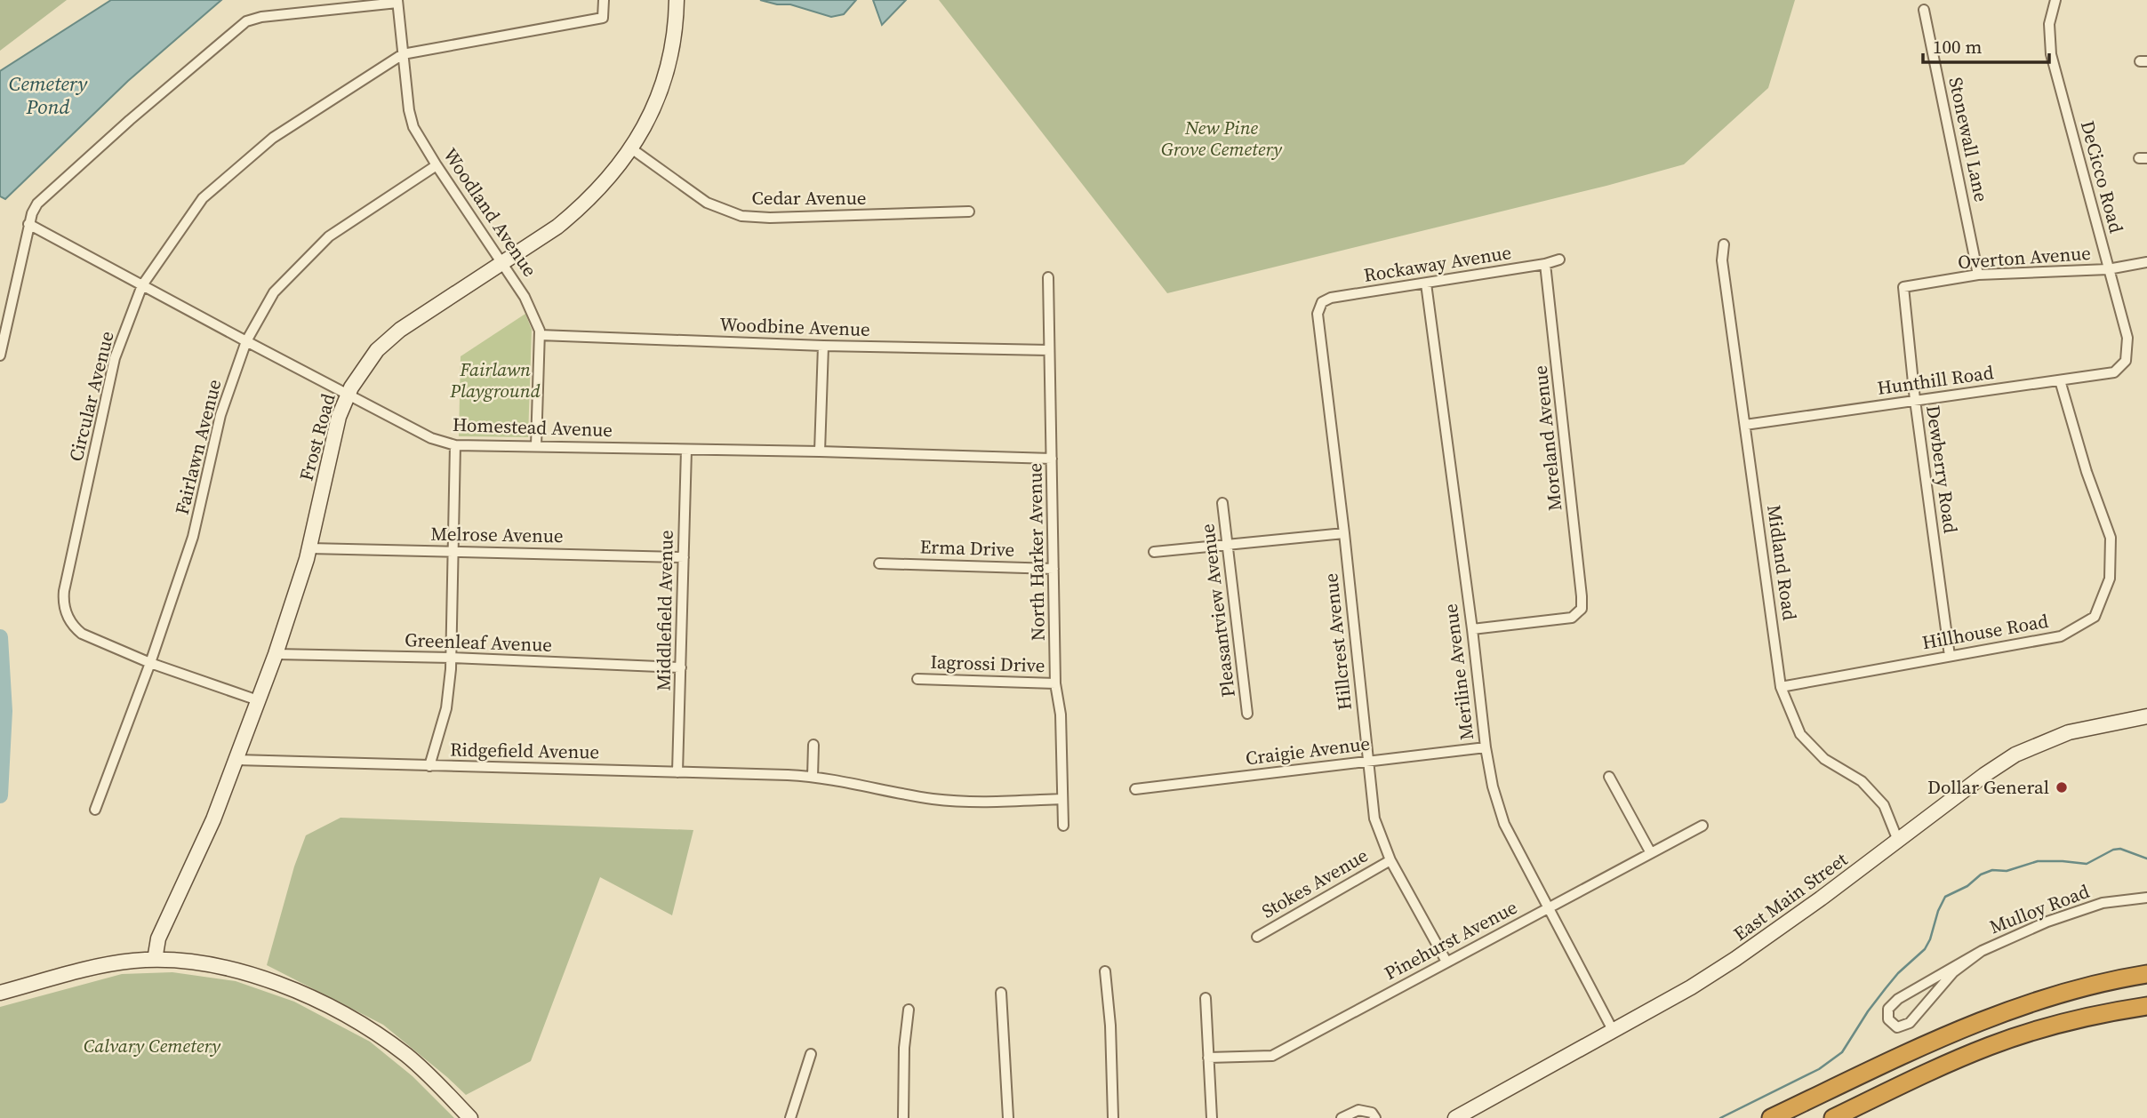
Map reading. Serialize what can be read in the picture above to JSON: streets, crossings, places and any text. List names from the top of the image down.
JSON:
{
  "streets": {
    "main road": ["Frost Road", "East Main Street"],
    "street": [
      "Stonewall Lane",
      "DeCicco Road",
      "Cedar Avenue",
      "Woodland Avenue",
      "Overton Avenue",
      "Rockaway Avenue",
      "Woodbine Avenue",
      "Hunthill Road",
      "Circular Avenue",
      "Homestead Avenue",
      "Moreland Avenue",
      "Fairlawn Avenue",
      "Dewberry Road",
      "Melrose Avenue",
      "Erma Drive",
      "North Harker Avenue",
      "Midland Road",
      "Middlefield Avenue",
      "Pleasantview Avenue",
      "Hillhouse Road",
      "Hillcrest Avenue",
      "Greenleaf Avenue",
      "Iagrossi Drive",
      "Meriline Avenue",
      "Ridgefield Avenue",
      "Craigie Avenue",
      "Stokes Avenue",
      "Mulloy Road",
      "Pinehurst Avenue"
    ]
  },
  "crossings": [
    ["Stonewall Lane", "Overton Avenue"],
    ["DeCicco Road", "Overton Avenue"],
    ["DeCicco Road", "Hunthill Road"],
    ["Cedar Avenue", "Frost Road"],
    ["Woodland Avenue", "Woodbine Avenue"],
    ["Woodland Avenue", "Circular Avenue"],
    ["Woodland Avenue", "Homestead Avenue"],
    ["Woodland Avenue", "Frost Road"],
    ["Woodland Avenue", "Fairlawn Avenue"],
    ["Overton Avenue", "Dewberry Road"],
    ["Rockaway Avenue", "Moreland Avenue"],
    ["Rockaway Avenue", "Hillcrest Avenue"],
    ["Rockaway Avenue", "Meriline Avenue"],
    ["Woodbine Avenue", "North Harker Avenue"],
    ["Hunthill Road", "Dewberry Road"],
    ["Hunthill Road", "Midland Road"],
    ["Hunthill Road", "Hillhouse Road"],
    ["Circular Avenue", "Homestead Avenue"],
    ["Circular Avenue", "Frost Road"],
    ["Circular Avenue", "Fairlawn Avenue"],
    ["Homestead Avenue", "Frost Road"],
    ["Homestead Avenue", "Fairlawn Avenue"],
    ["Homestead Avenue", "North Harker Avenue"],
    ["Homestead Avenue", "Middlefield Avenue"],
    ["Frost Road", "Melrose Avenue"],
    ["Frost Road", "Greenleaf Avenue"],
    ["Frost Road", "Ridgefield Avenue"],
    ["Moreland Avenue", "Meriline Avenue"],
    ["Dewberry Road", "Hillhouse Road"],
    ["Melrose Avenue", "Middlefield Avenue"],
    ["Erma Drive", "North Harker Avenue"],
    ["North Harker Avenue", "Iagrossi Drive"],
    ["North Harker Avenue", "Ridgefield Avenue"],
    ["Midland Road", "Hillhouse Road"],
    ["Midland Road", "East Main Street"],
    ["Middlefield Avenue", "Greenleaf Avenue"],
    ["Middlefield Avenue", "Ridgefield Avenue"],
    ["Hillcrest Avenue", "Craigie Avenue"],
    ["Hillcrest Avenue", "Stokes Avenue"],
    ["Hillcrest Avenue", "Pinehurst Avenue"],
    ["Meriline Avenue", "Craigie Avenue"],
    ["Meriline Avenue", "East Main Street"],
    ["Meriline Avenue", "Pinehurst Avenue"]
  ],
  "water": ["Cemetery Pond"],
  "parks": ["New Pine Grove Cemetery", "Fairlawn Playground", "Calvary Cemetery"],
  "places": ["Dollar General"],
  "scale_bar": "100 m"
}
